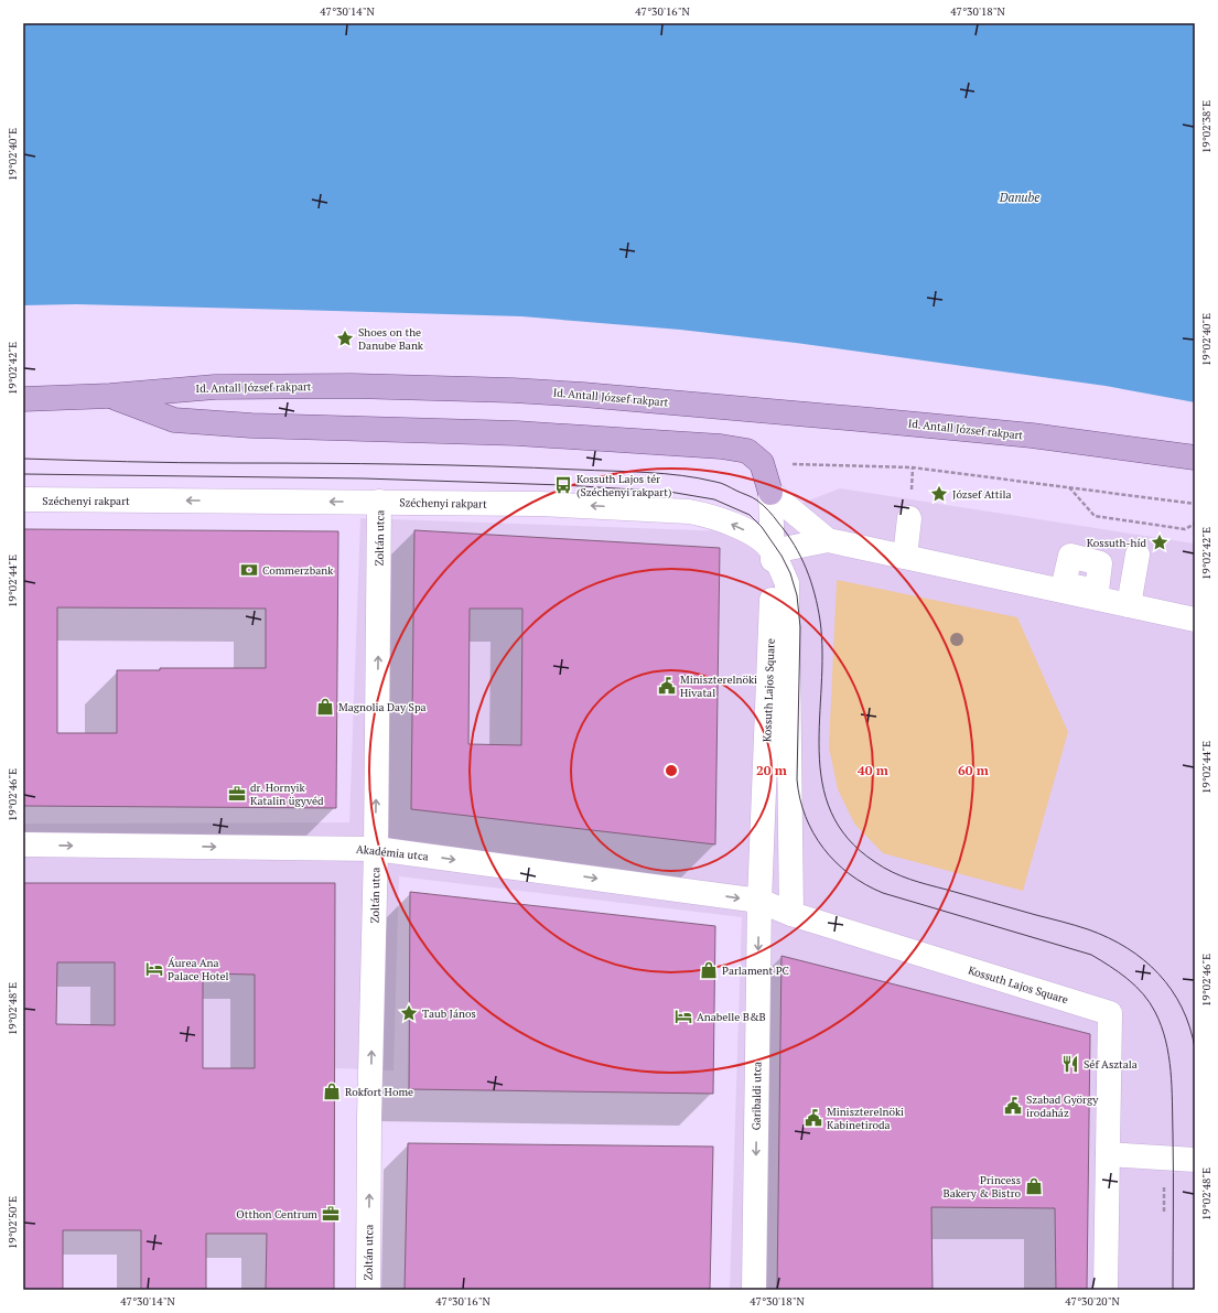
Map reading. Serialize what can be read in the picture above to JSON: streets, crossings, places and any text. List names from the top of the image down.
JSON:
{
  "streets": {
    "main road": ["Id. Antall József rakpart"],
    "street": [
      "Széchenyi rakpart",
      "Zoltán utca",
      "Kossuth Lajos Square",
      "Akadémia utca",
      "Garibaldi utca"
    ]
  },
  "crossings": [
    ["Széchenyi rakpart", "Zoltán utca"],
    ["Széchenyi rakpart", "Kossuth Lajos Square"],
    ["Zoltán utca", "Akadémia utca"],
    ["Kossuth Lajos Square", "Akadémia utca"],
    ["Kossuth Lajos Square", "Garibaldi utca"],
    ["Akadémia utca", "Garibaldi utca"]
  ],
  "one_way": [
    "Széchenyi rakpart",
    "Zoltán utca",
    "Akadémia utca",
    "Garibaldi utca"
  ],
  "water": ["Danube"],
  "places": {
    "place": [
      "Shoes on the Danube Bank",
      "József Attila",
      "Kossuth-híd",
      "Taub János"
    ],
    "bus stop": ["Kossuth Lajos tér (Széchenyi rakpart)"],
    "bank": ["Commerzbank"],
    "public building": ["Miniszterelnöki Hivatal", "Szabad György irodaház", "Miniszterelnöki Kabinetiroda"],
    "shop": [
      "Magnolia Day Spa",
      "Parlament PC",
      "Rokfort Home",
      "Princess Bakery & Bistro"
    ],
    "office": ["dr. Hornyik Katalin ügyvéd", "Otthon Centrum"],
    "hotel": ["Áurea Ana Palace Hotel", "Anabelle B&B"],
    "restaurant": ["Séf Asztala"]
  },
  "coordinates": [
    "47°30'14\"N",
    "47°30'16\"N",
    "47°30'18\"N",
    "19°02'38\"E",
    "19°02'40\"E",
    "19°02'42\"E",
    "19°02'44\"E",
    "19°02'46\"E",
    "19°02'48\"E",
    "19°02'50\"E",
    "47°30'20\"N"
  ],
  "rings": ["20 m", "40 m", "60 m"]
}
